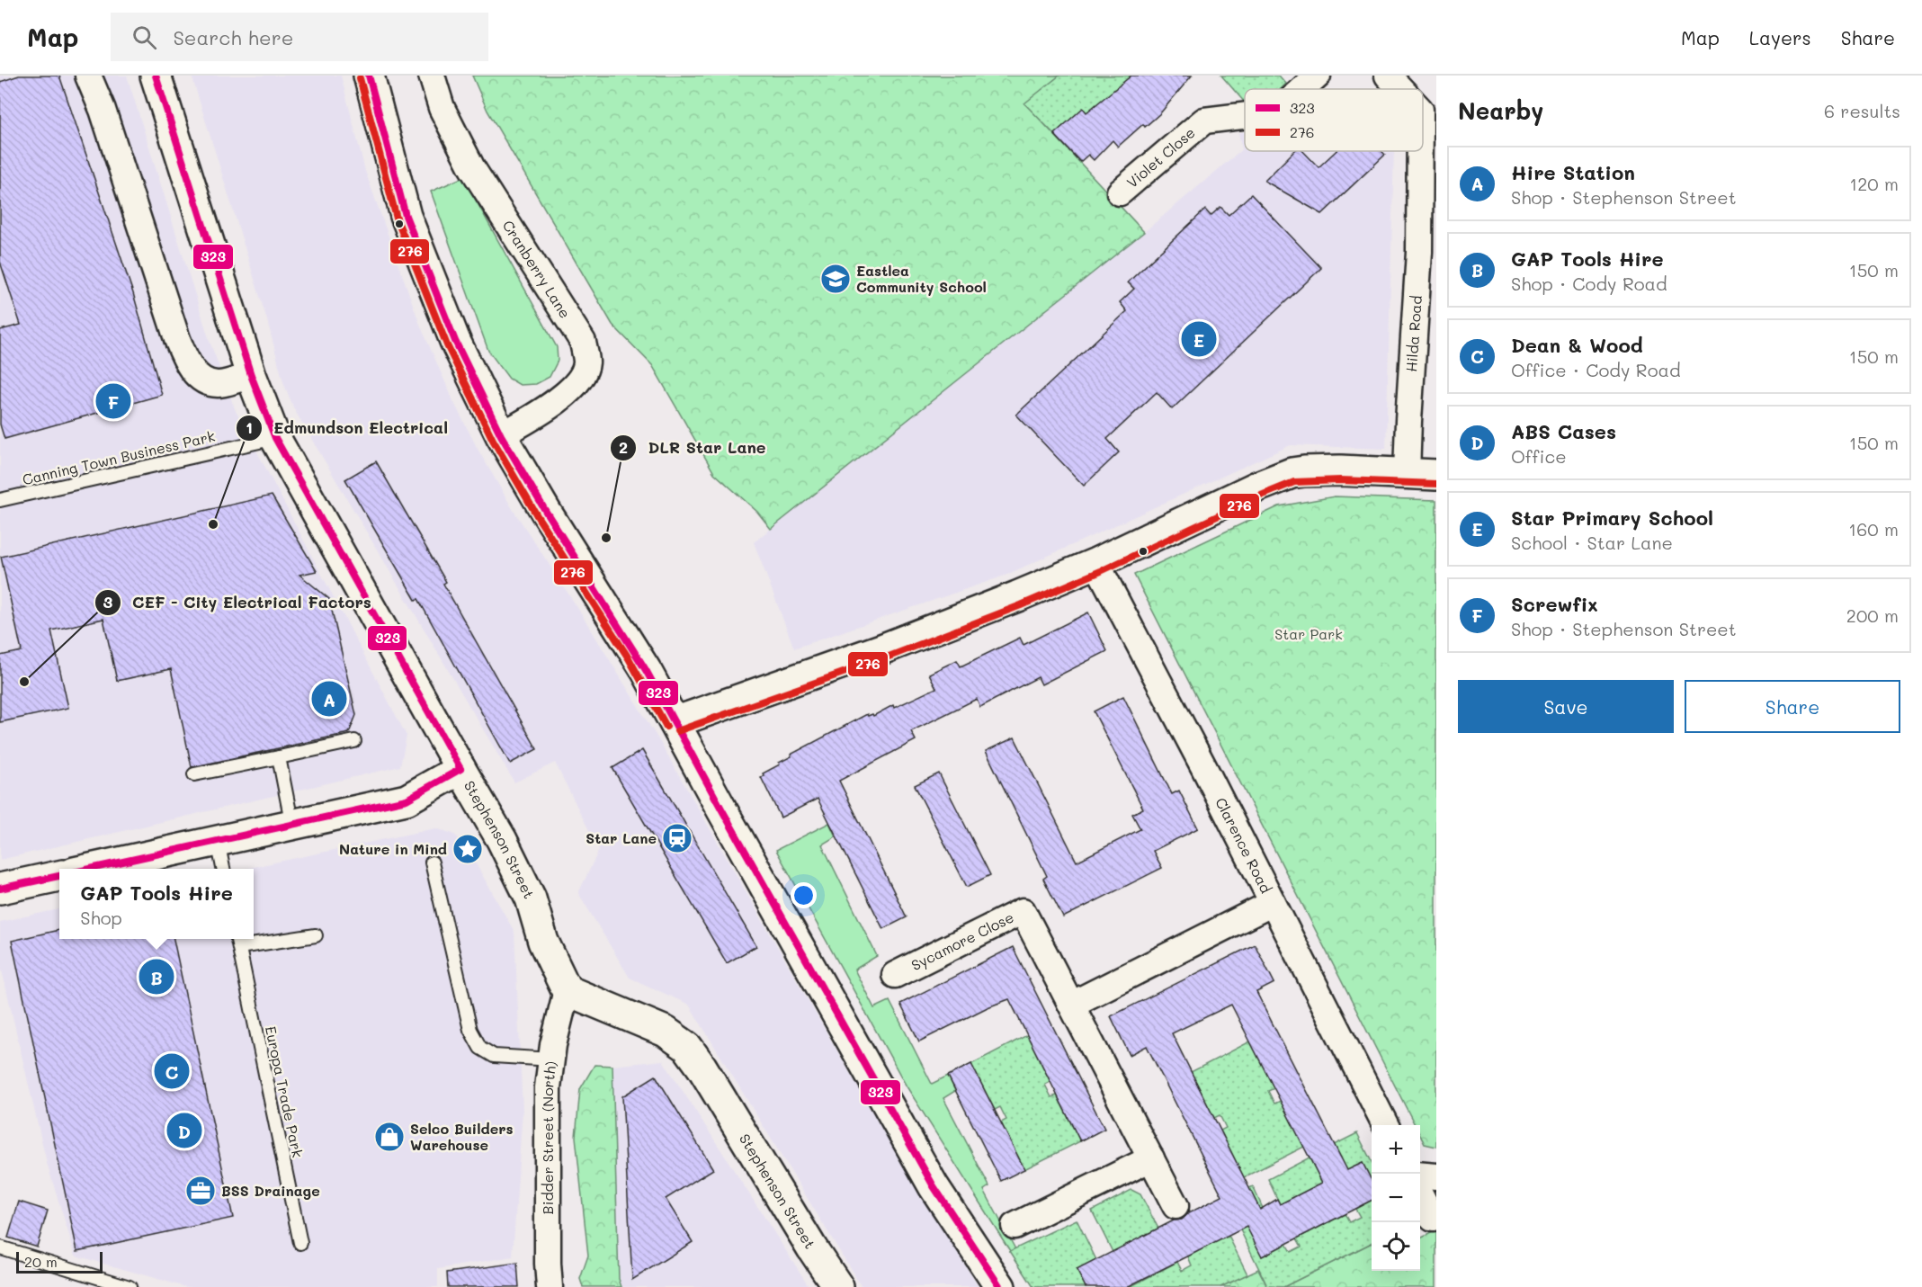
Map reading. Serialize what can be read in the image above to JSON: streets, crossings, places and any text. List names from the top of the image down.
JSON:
{
  "streets": {
    "main road": ["Stephenson Street"],
    "street": [
      "Violet Close",
      "Cranberry Lane",
      "Hilda Road",
      "Clarence Road",
      "Sycamore Close",
      "Bidder Street (North)"
    ],
    "lane": ["Canning Town Business Park", "Europa Trade Park"]
  },
  "crossings": [
    ["Canning Town Business Park", "Stephenson Street"],
    ["Stephenson Street", "Bidder Street (North)"]
  ],
  "parks": ["Star Park"],
  "places": {
    "school or university": ["Eastlea Community School"],
    "other": ["Edmundson Electrical", "DLR Star Lane", "CEF - City Electrical Factors"],
    "station": ["Star Lane"],
    "place": ["Nature in Mind"],
    "shop": ["Selco Builders Warehouse"],
    "office": ["BSS Drainage"]
  },
  "lines": ["transit line 323", "transit line 276"],
  "legend": ["323", "276"],
  "scale_bar": "20 m",
  "page": {
    "header": "Map",
    "search": "Search here",
    "nav": ["Map", "Layers", "Share"],
    "heading": ["Nearby", "6 results"],
    "list": [
      {
        "mark": "A",
        "name": "Hire Station",
        "note": "Shop · Stephenson Street",
        "value": "120 m"
      },
      {
        "mark": "B",
        "name": "GAP Tools Hire",
        "note": "Shop · Cody Road",
        "value": "150 m"
      },
      {
        "mark": "C",
        "name": "Dean & Wood",
        "note": "Office · Cody Road",
        "value": "150 m"
      },
      {
        "mark": "D",
        "name": "ABS Cases",
        "note": "Office",
        "value": "150 m"
      },
      {
        "mark": "E",
        "name": "Star Primary School",
        "note": "School · Star Lane",
        "value": "160 m"
      },
      {
        "mark": "F",
        "name": "Screwfix",
        "note": "Shop · Stephenson Street",
        "value": "200 m"
      }
    ],
    "pins": [
      "E",
      "F",
      "A",
      "B",
      "C",
      "D"
    ],
    "buttons": ["Save", "Share"],
    "popup": ["GAP Tools Hire", "Shop"],
    "map_buttons": ["+", "−"],
    "scale": "20 m"
  }
}
